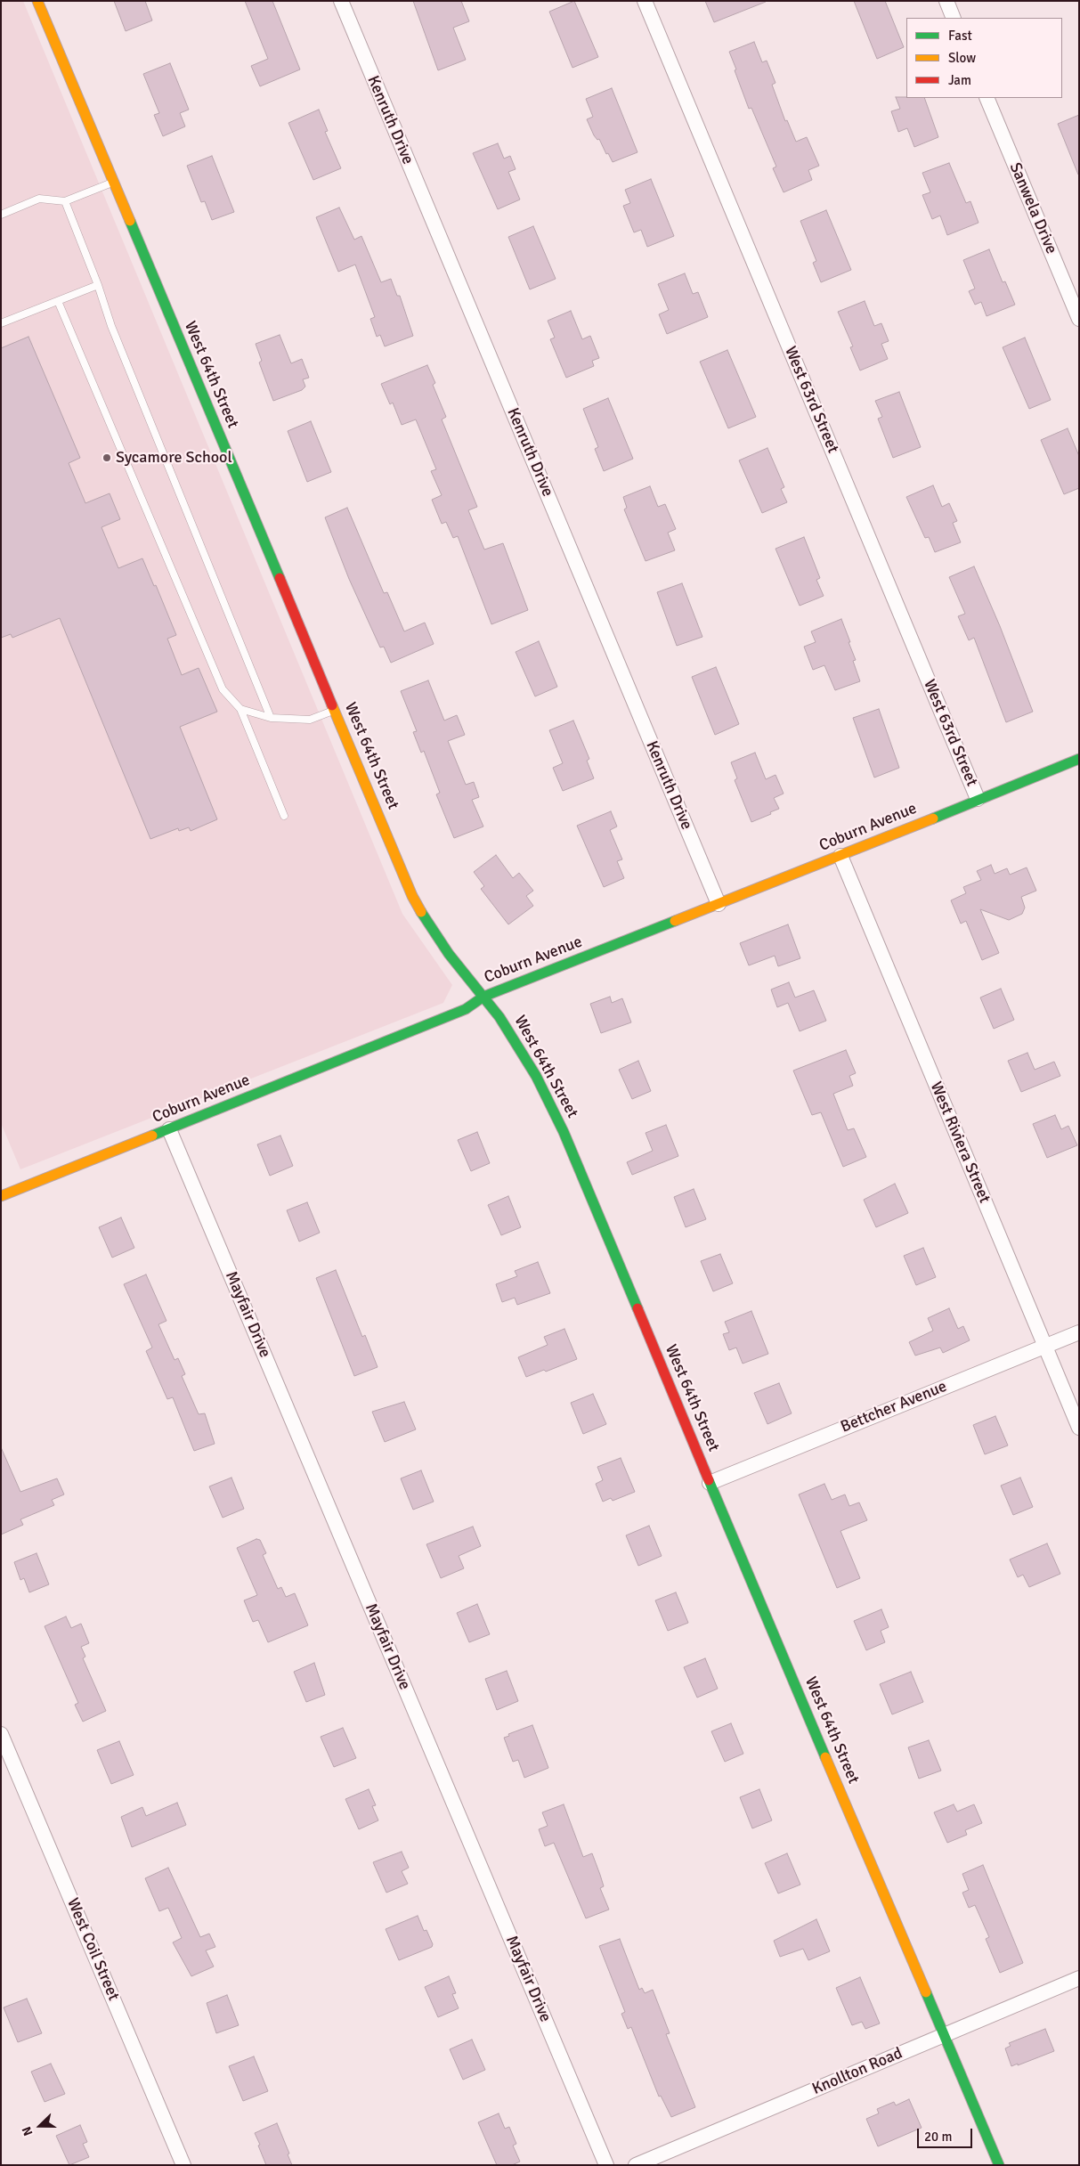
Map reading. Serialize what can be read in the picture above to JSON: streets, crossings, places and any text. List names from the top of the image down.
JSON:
{
  "streets": {
    "street": [
      "Kenruth Drive",
      "Sanwela Drive",
      "West 64th Street",
      "West 63rd Street",
      "Coburn Avenue",
      "West Riviera Street",
      "Mayfair Drive",
      "Bettcher Avenue",
      "West Coil Street",
      "Knollton Road"
    ]
  },
  "crossings": [
    ["Kenruth Drive", "Coburn Avenue"],
    ["West 64th Street", "Coburn Avenue"],
    ["West 64th Street", "Bettcher Avenue"],
    ["West 64th Street", "Knollton Road"],
    ["West 63rd Street", "Coburn Avenue"],
    ["Coburn Avenue", "West Riviera Street"],
    ["Coburn Avenue", "Mayfair Drive"],
    ["West Riviera Street", "Bettcher Avenue"]
  ],
  "places": ["Sycamore School"],
  "legend": ["Fast", "Slow", "Jam"],
  "scale_bar": "20 m",
  "north": "left"
}
